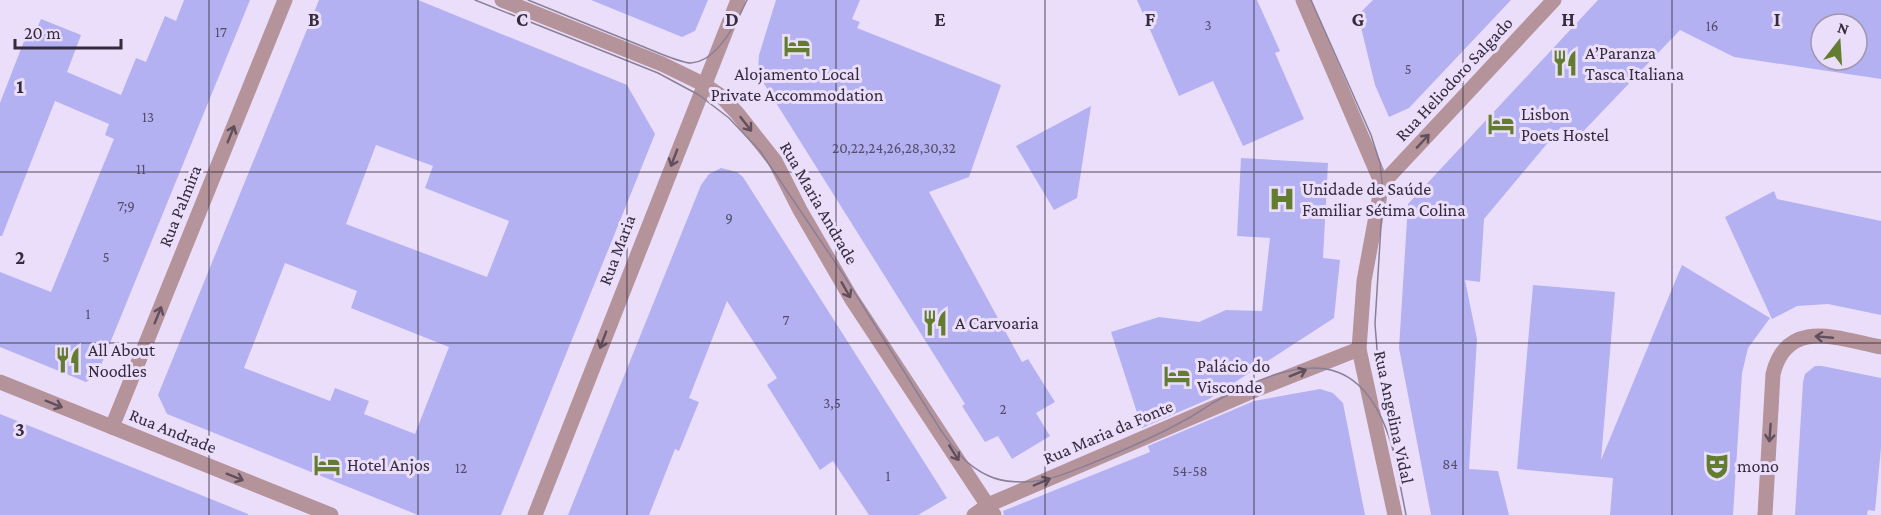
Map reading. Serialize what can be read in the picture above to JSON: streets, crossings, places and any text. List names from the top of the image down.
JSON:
{
  "streets": {
    "street": [
      "Rua Heliodoro Salgado",
      "Rua Maria Andrade",
      "Rua Palmira",
      "Rua Maria",
      "Rua Angelina Vidal",
      "Rua Andrade",
      "Rua Maria da Fonte"
    ]
  },
  "crossings": [
    ["Rua Heliodoro Salgado", "Rua Angelina Vidal"],
    ["Rua Maria Andrade", "Rua Maria"],
    ["Rua Maria Andrade", "Rua Maria da Fonte"],
    ["Rua Palmira", "Rua Andrade"],
    ["Rua Angelina Vidal", "Rua Maria da Fonte"]
  ],
  "one_way": [
    "Rua Heliodoro Salgado",
    "Rua Maria Andrade",
    "Rua Palmira",
    "Rua Maria",
    "Rua Andrade",
    "Rua Maria da Fonte"
  ],
  "places": {
    "hotel": [
      "Alojamento Local Private Accommodation",
      "Lisbon Poets Hostel",
      "Palácio do Visconde",
      "Hotel Anjos"
    ],
    "restaurant": ["A’Paranza Tasca Italiana", "A Carvoaria", "All About Noodles"],
    "hospital": ["Unidade de Saúde Familiar Sétima Colina"],
    "theatre": ["mono"]
  },
  "house_numbers": [
    "3",
    "16",
    "17",
    "5",
    "13",
    "20,22,24,26,28,30,32",
    "11",
    "7;9",
    "9",
    "5",
    "1",
    "7",
    "3,5",
    "2",
    "84",
    "12",
    "54-58",
    "1"
  ],
  "scale_bar": "20 m",
  "north": "top",
  "grid": {
    "columns": [
      "B",
      "C",
      "D",
      "E",
      "F",
      "G",
      "H",
      "I"
    ],
    "rows": ["1", "2", "3"]
  }
}
